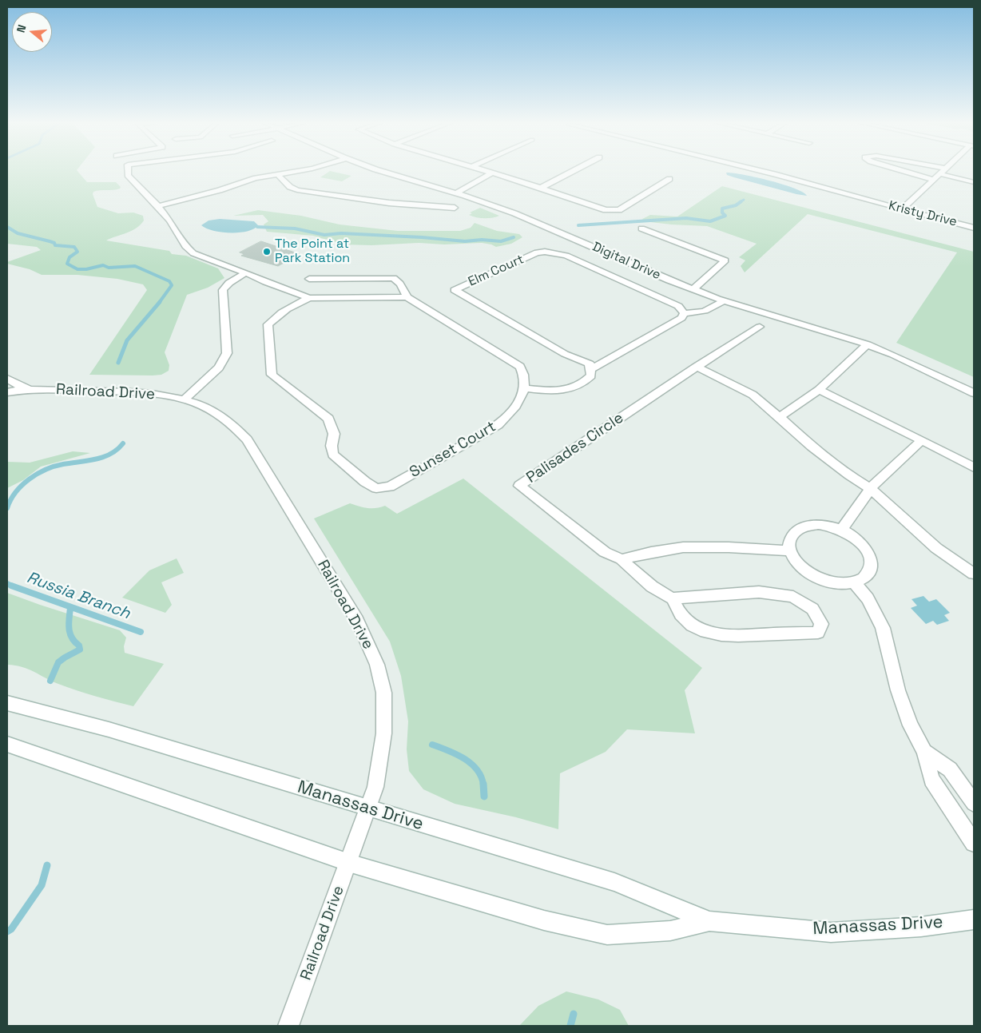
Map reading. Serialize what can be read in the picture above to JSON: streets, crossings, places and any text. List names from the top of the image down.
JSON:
{
  "streets": {
    "street": [
      "Kristy Drive",
      "Digital Drive",
      "Elm Court",
      "Railroad Drive",
      "Palisades Circle",
      "Sunset Court",
      "Manassas Drive"
    ]
  },
  "crossings": [
    ["Railroad Drive", "Manassas Drive"]
  ],
  "water": ["Russia Branch"],
  "places": ["The Point at Park Station"],
  "north": "left"
}
